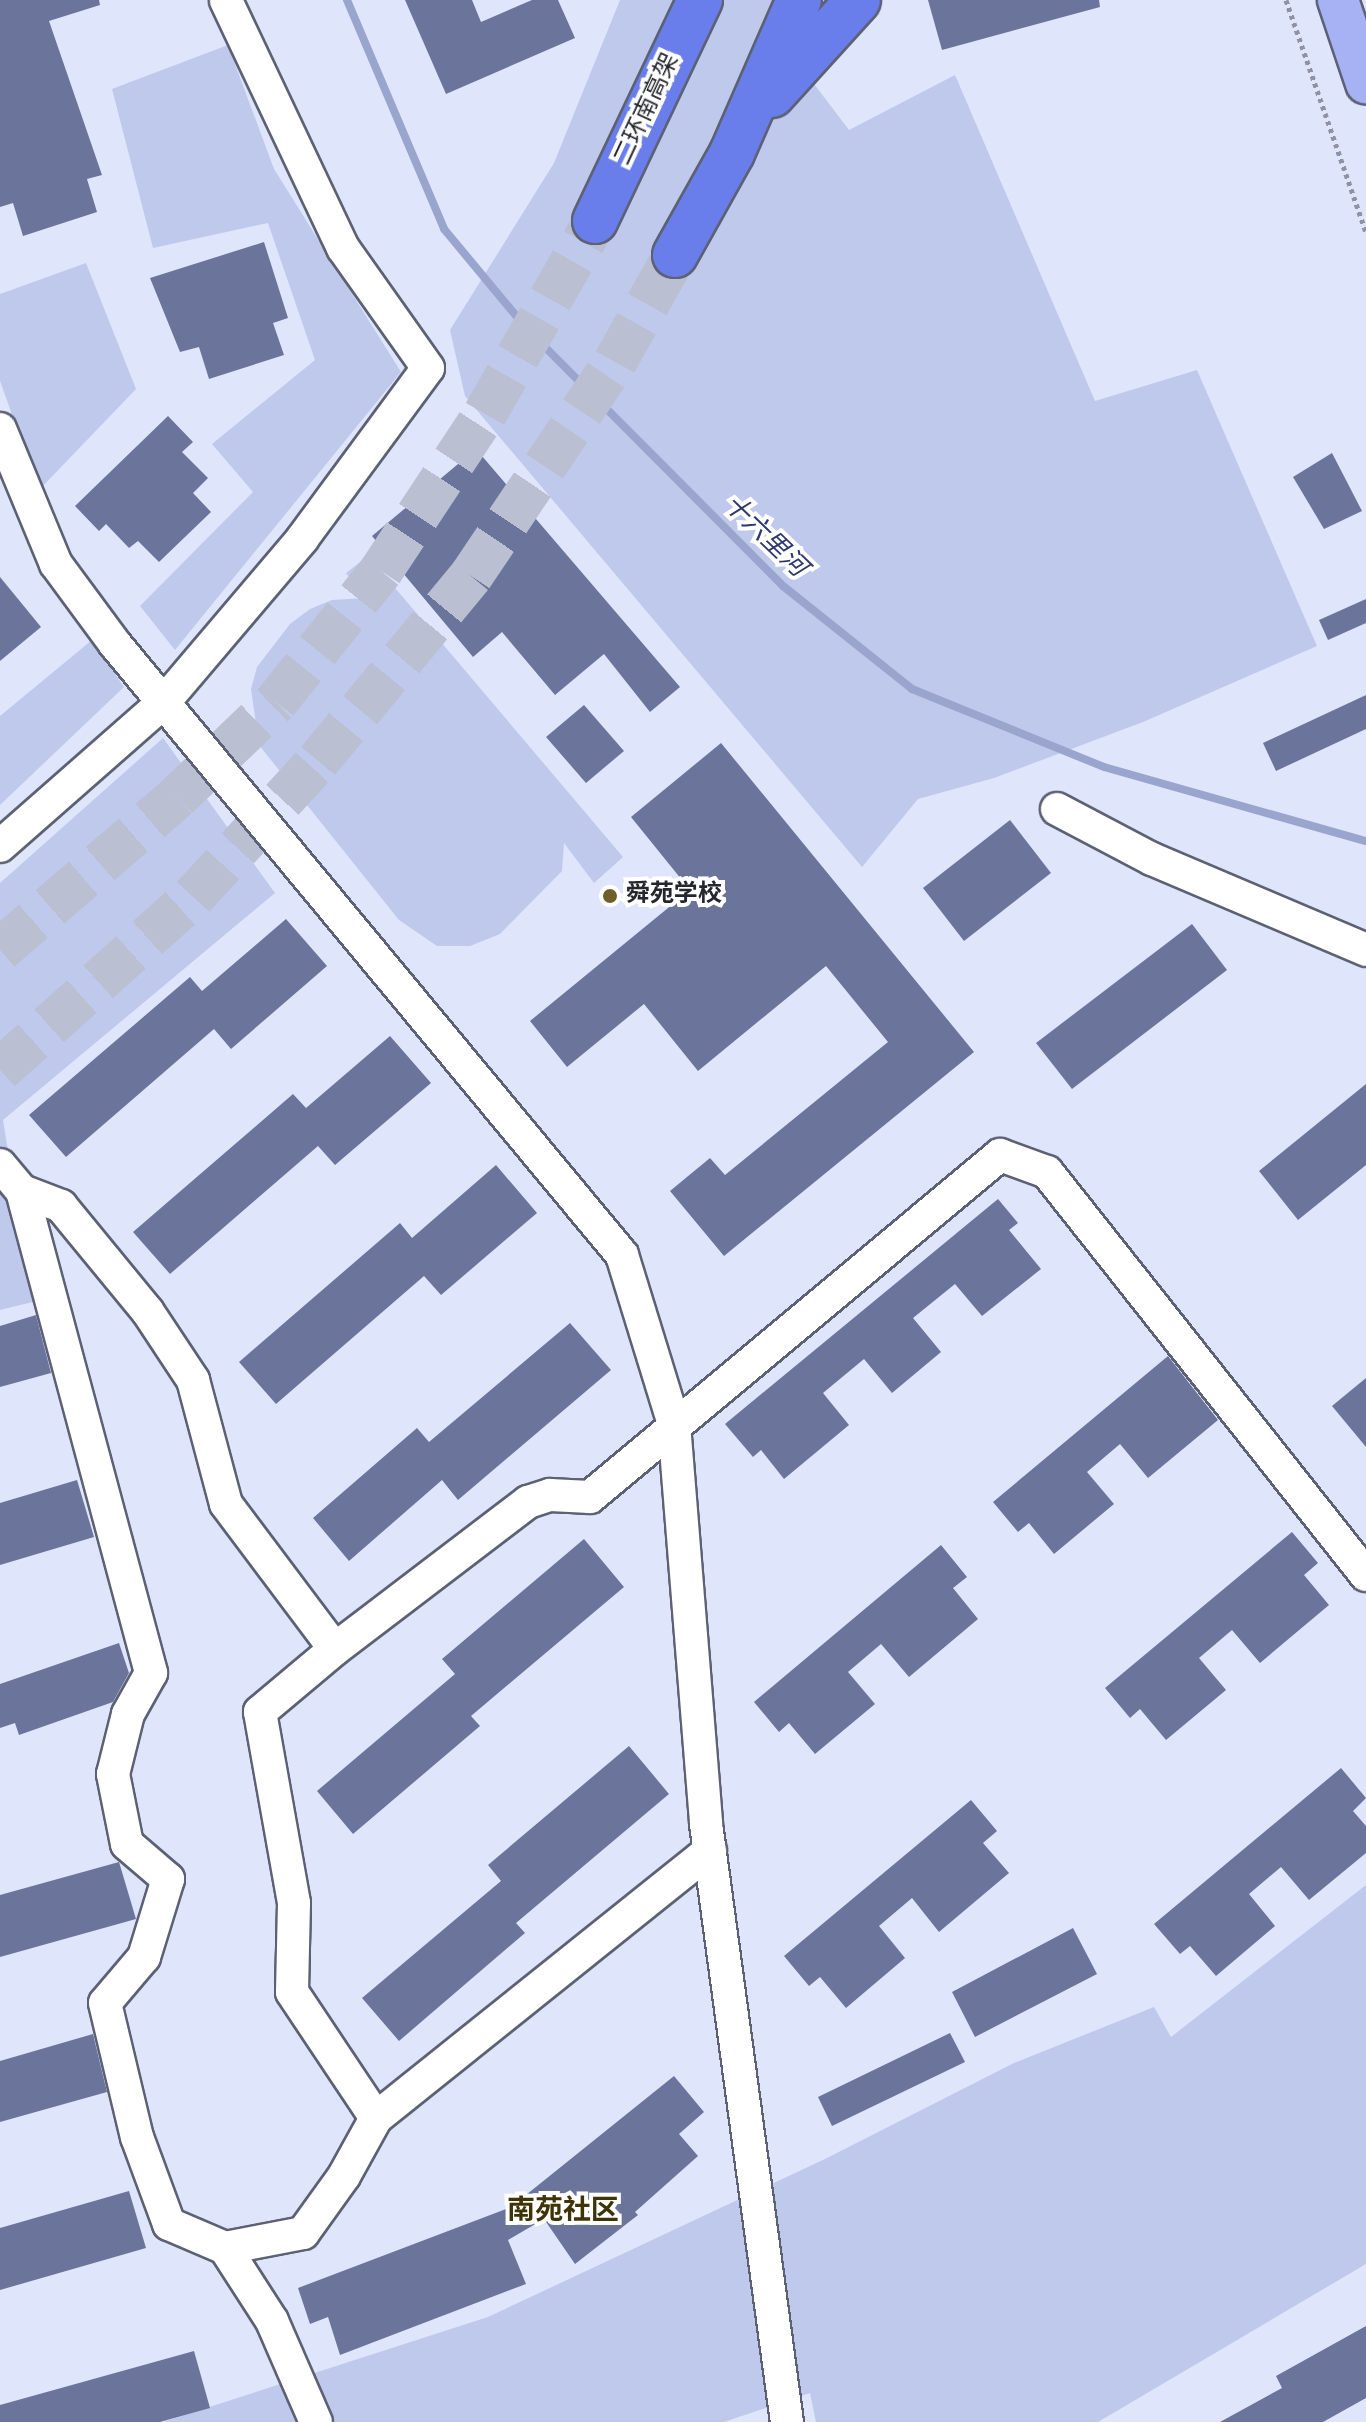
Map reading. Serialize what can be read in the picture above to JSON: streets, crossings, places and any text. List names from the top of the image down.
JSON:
{
  "streets": {
    "highway": ["二环南高架"]
  },
  "districts": ["南苑社区"],
  "water": ["十六里河"],
  "places": ["舜苑学校"]
}
